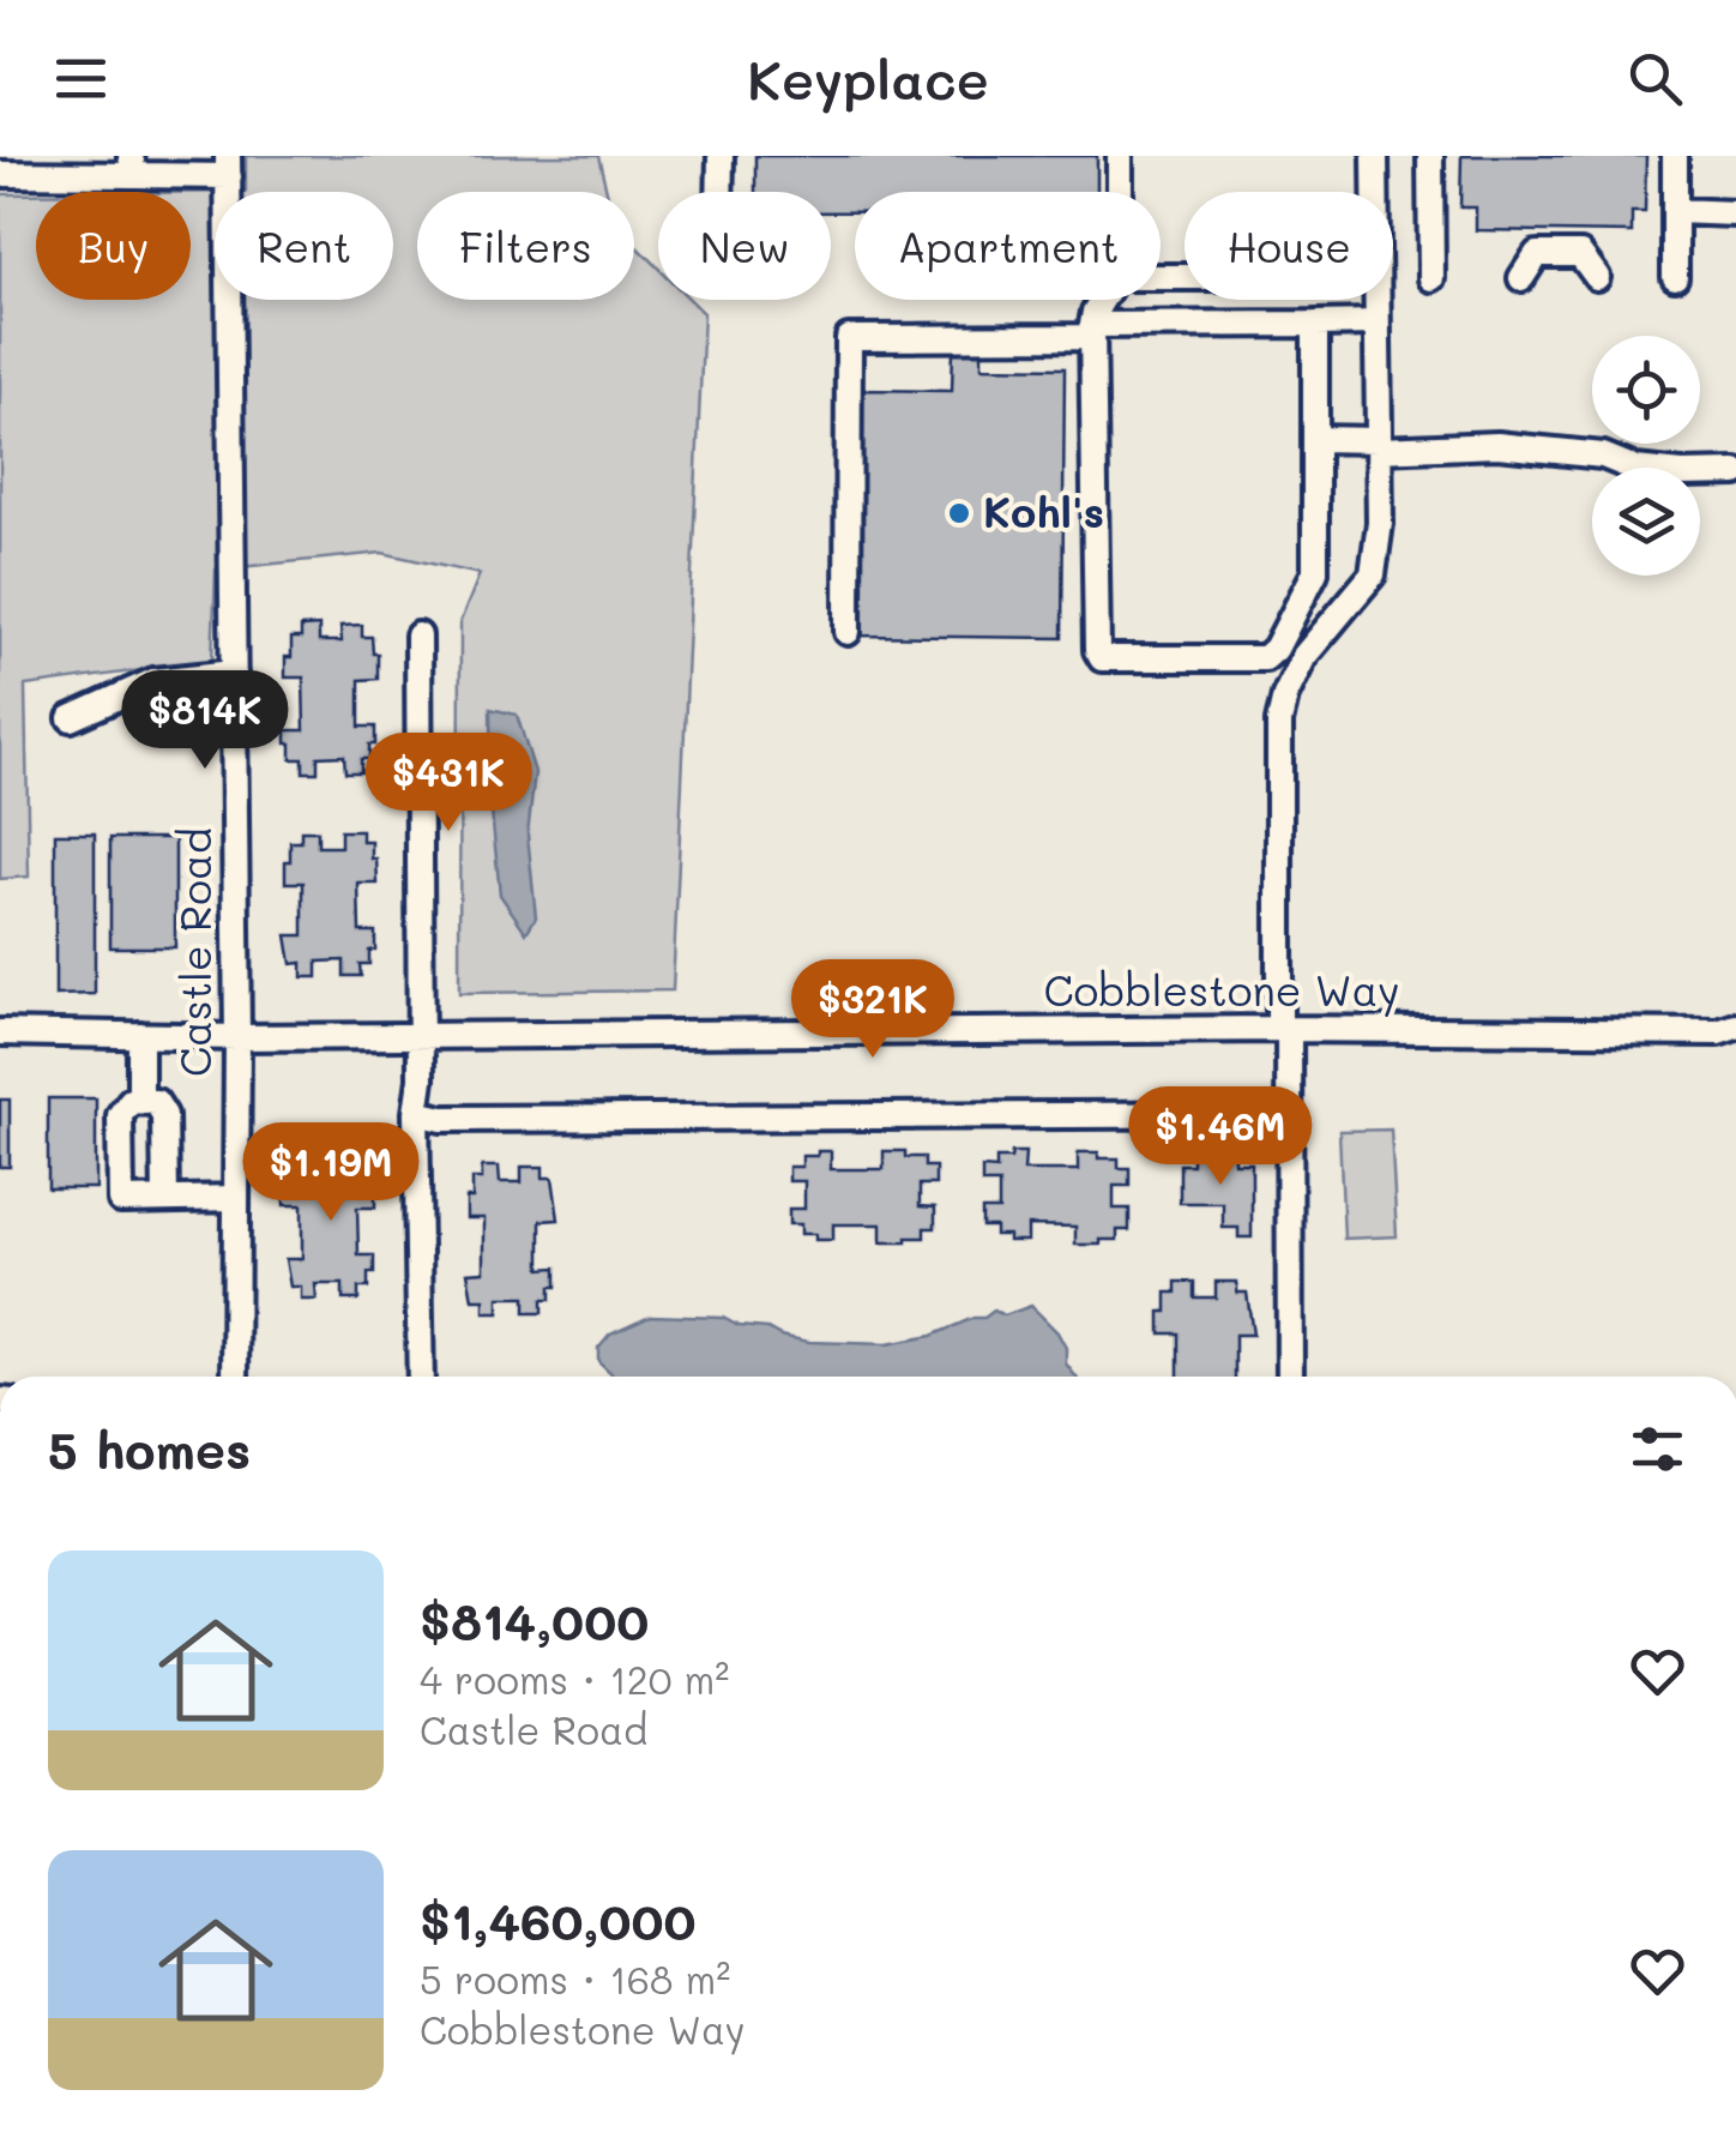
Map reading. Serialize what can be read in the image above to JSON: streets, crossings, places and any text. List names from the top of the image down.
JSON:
{
  "streets": {
    "street": ["Castle Road", "Cobblestone Way"]
  },
  "crossings": [
    ["Castle Road", "Cobblestone Way"]
  ],
  "places": ["Kohl's"],
  "page": {
    "header": "Keyplace",
    "chip": [
      "Buy",
      "Rent",
      "Filters",
      "New",
      "Apartment",
      "House"
    ],
    "price": [
      "$814K",
      "$431K",
      "$321K",
      "$1.46M",
      "$1.19M"
    ],
    "heading": "5 homes",
    "list": [
      {
        "name": "$814,000",
        "note": "4 rooms · 120 m² · Castle Road"
      },
      {
        "name": "$1,460,000",
        "note": "5 rooms · 168 m² · Cobblestone Way"
      }
    ]
  }
}
